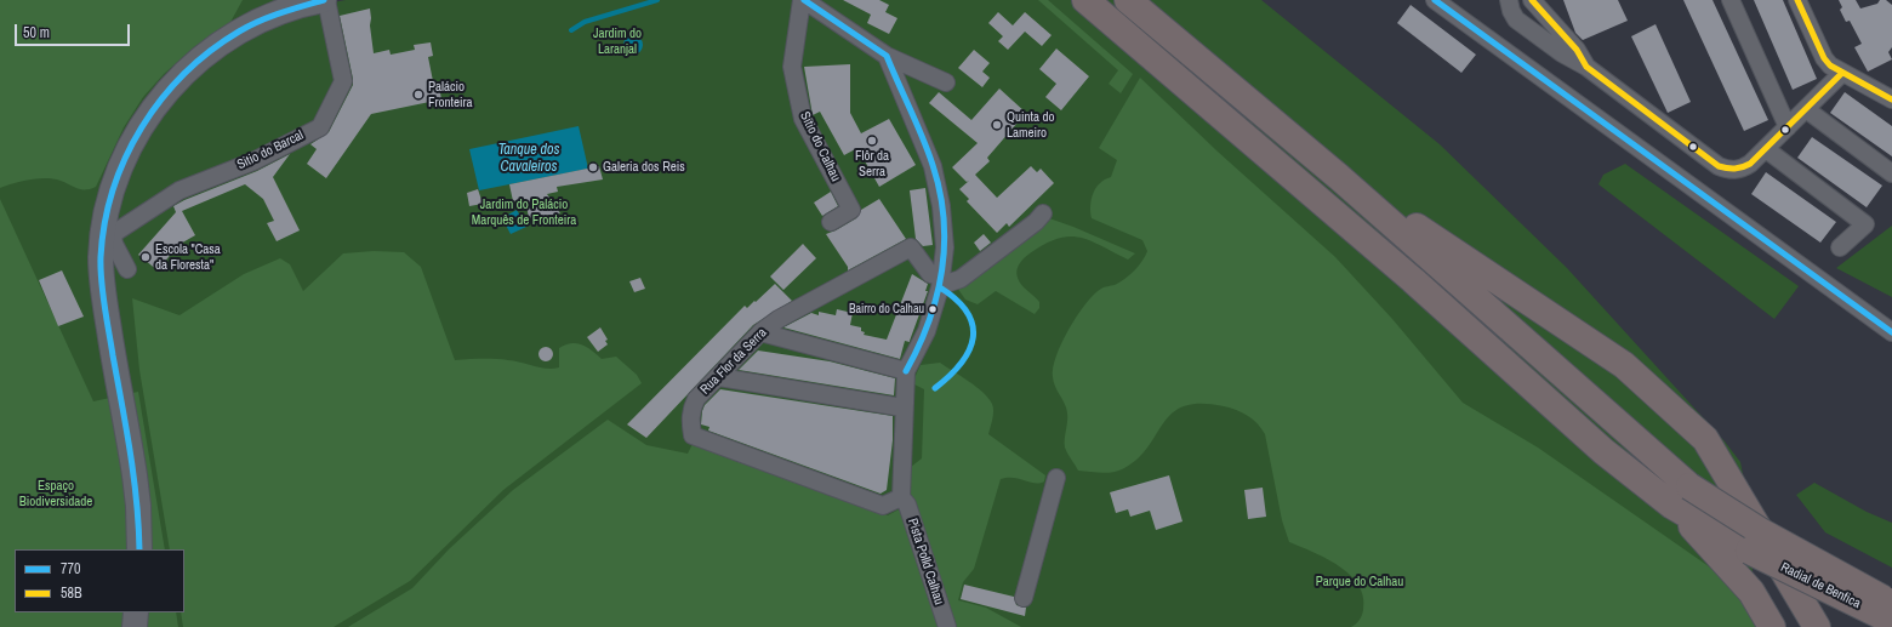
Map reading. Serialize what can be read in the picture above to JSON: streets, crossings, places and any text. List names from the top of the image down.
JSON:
{
  "streets": {
    "highway": ["Radial de Benfica"],
    "street": [
      "Sítio do Calhau",
      "Sitio do Barcal",
      "Rua Flor da Serra",
      "Pista Polld Calhau"
    ]
  },
  "crossings": [
    ["Rua Flor da Serra", "Pista Polld Calhau"]
  ],
  "water": ["Tanque dos Cavaleiros"],
  "parks": [
    "Jardim do Laranjal",
    "Jardim do Palácio Marquês de Fronteira",
    "Espaço Biodiversidade",
    "Parque do Calhau"
  ],
  "places": [
    "Palácio Fronteira",
    "Quinta do Lameiro",
    "Flôr da Serra",
    "Galeria dos Reis",
    "Escola \"Casa da Floresta\"",
    "Bairro do Calhau"
  ],
  "lines": ["transit line 770", "transit line 58B"],
  "legend": ["770", "58B"],
  "scale_bar": "50 m"
}
